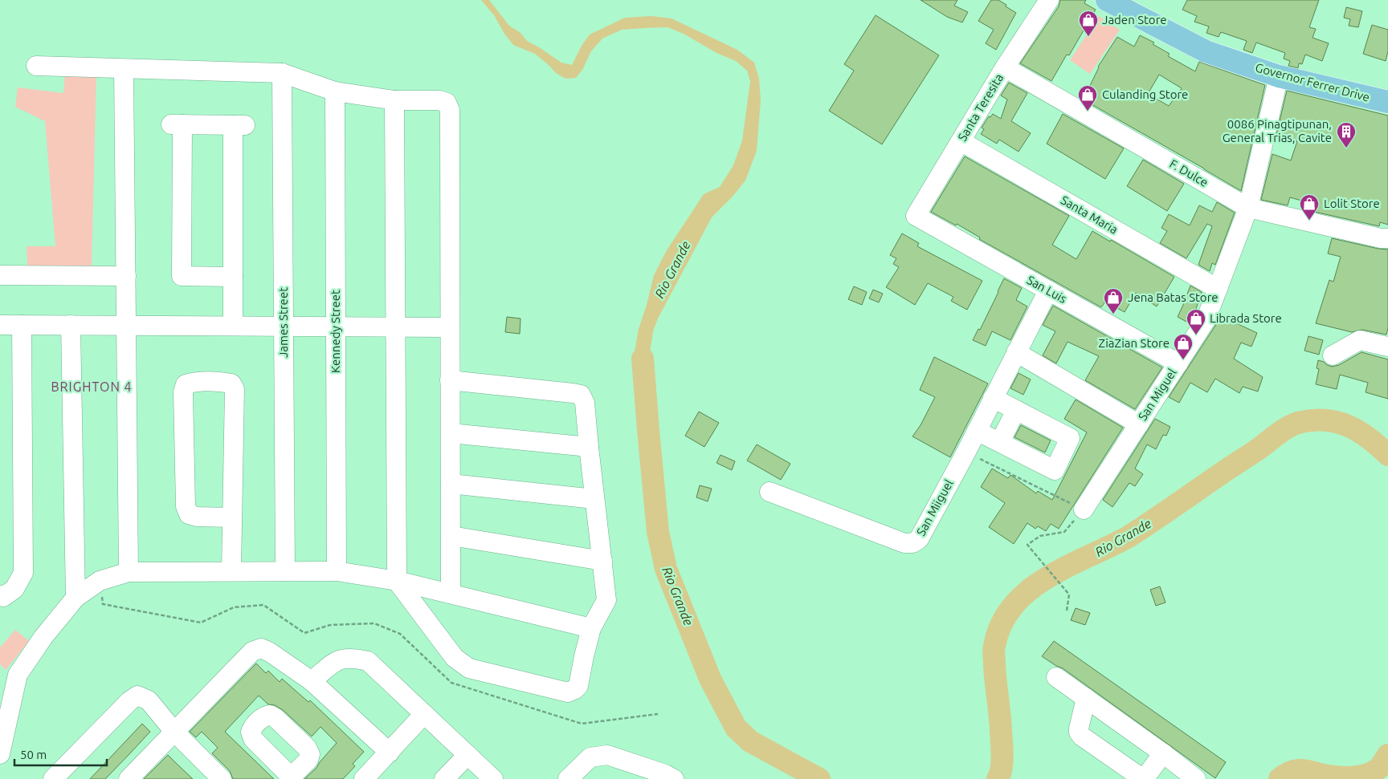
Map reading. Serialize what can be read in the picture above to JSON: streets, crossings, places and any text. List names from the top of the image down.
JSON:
{
  "streets": {
    "main road": ["Governor Ferrer Drive"],
    "street": [
      "Santa Teresita",
      "F. Dulce",
      "Santa Maria",
      "San Luis",
      "James Street",
      "Kennedy Street",
      "San Miguel",
      "San Miiguel"
    ]
  },
  "crossings": [
    ["Governor Ferrer Drive", "San Miguel"],
    ["Santa Teresita", "F. Dulce"],
    ["Santa Teresita", "Santa Maria"],
    ["Santa Teresita", "San Luis"],
    ["F. Dulce", "San Miguel"],
    ["Santa Maria", "San Miguel"],
    ["San Luis", "San Miguel"]
  ],
  "districts": ["BRIGHTON 4"],
  "water": ["Rio Grande"],
  "places": {
    "shop": [
      "Jaden Store",
      "Culanding Store",
      "Lolit Store",
      "Jena Batas Store",
      "Librada Store",
      "ZiaZian Store"
    ],
    "building": ["0086 Pinagtipunan, General Trias, Cavite"]
  },
  "scale_bar": "50 m"
}
